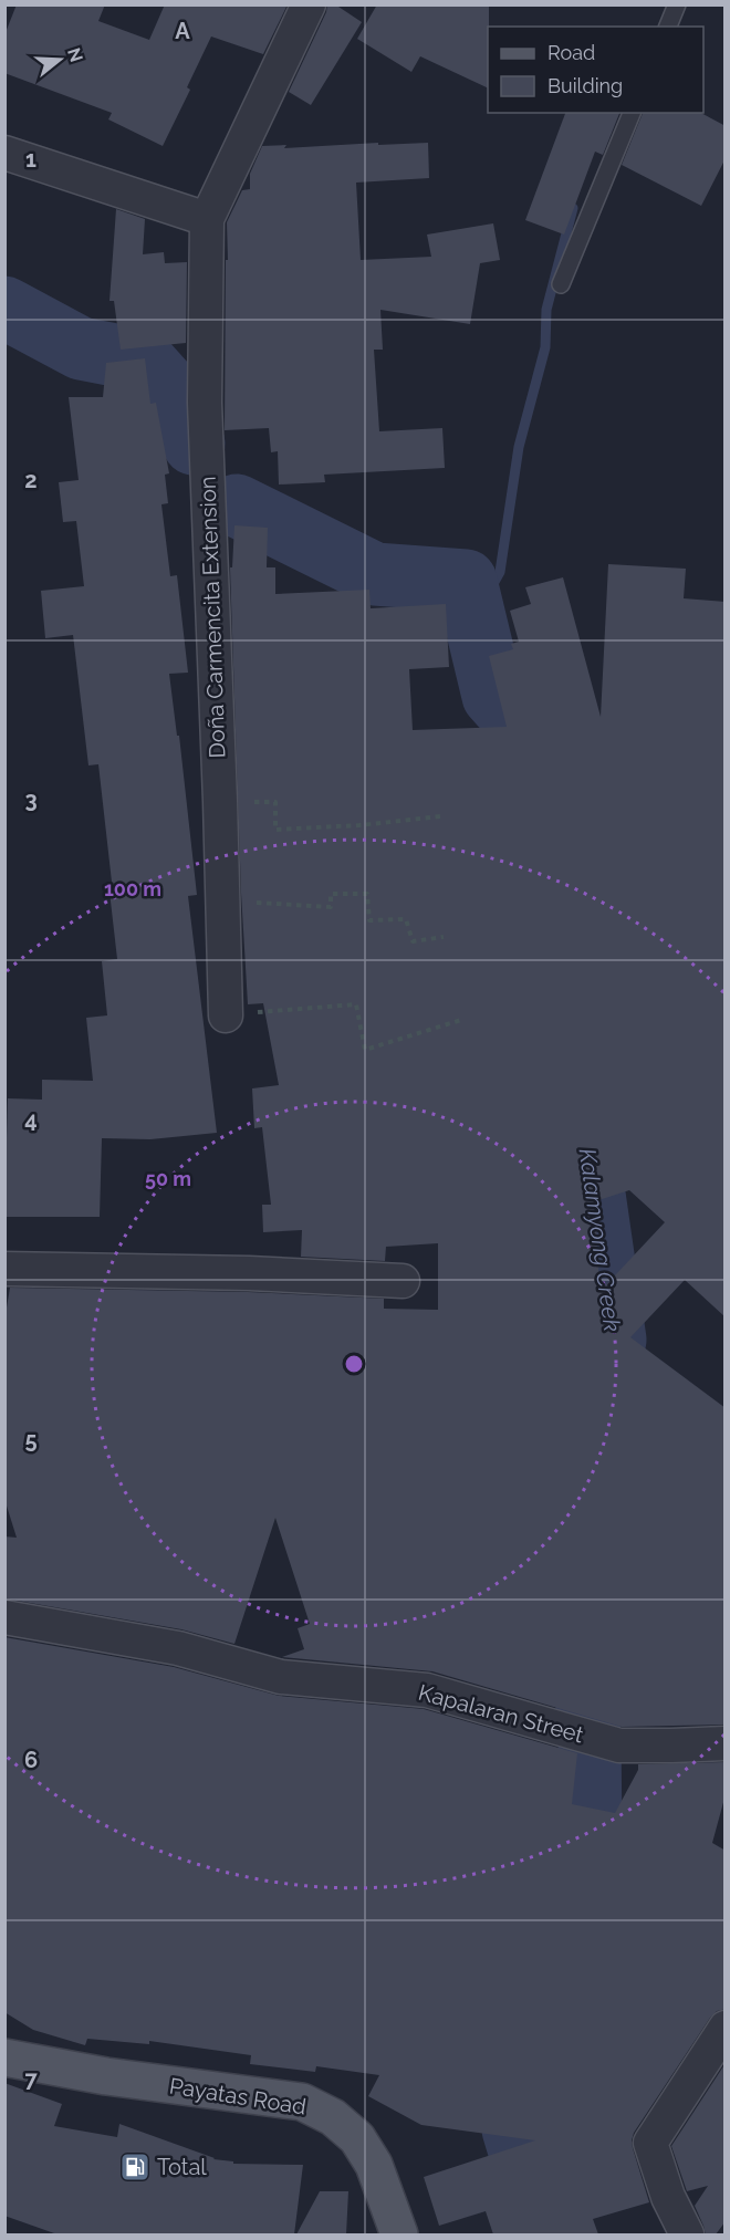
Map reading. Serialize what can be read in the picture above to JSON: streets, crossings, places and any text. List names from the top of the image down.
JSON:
{
  "streets": {
    "main road": ["Payatas Road"],
    "street": ["Doña Carmencita Extension", "Kapalaran Street"]
  },
  "water": ["Kalamyong Creek"],
  "places": {
    "fuel station": ["Total"]
  },
  "legend": ["Road", "Building"],
  "north": "right",
  "grid": {
    "columns": ["A"],
    "rows": [
      "1",
      "2",
      "3",
      "4",
      "5",
      "6",
      "7"
    ]
  },
  "rings": ["100 m", "50 m"]
}
